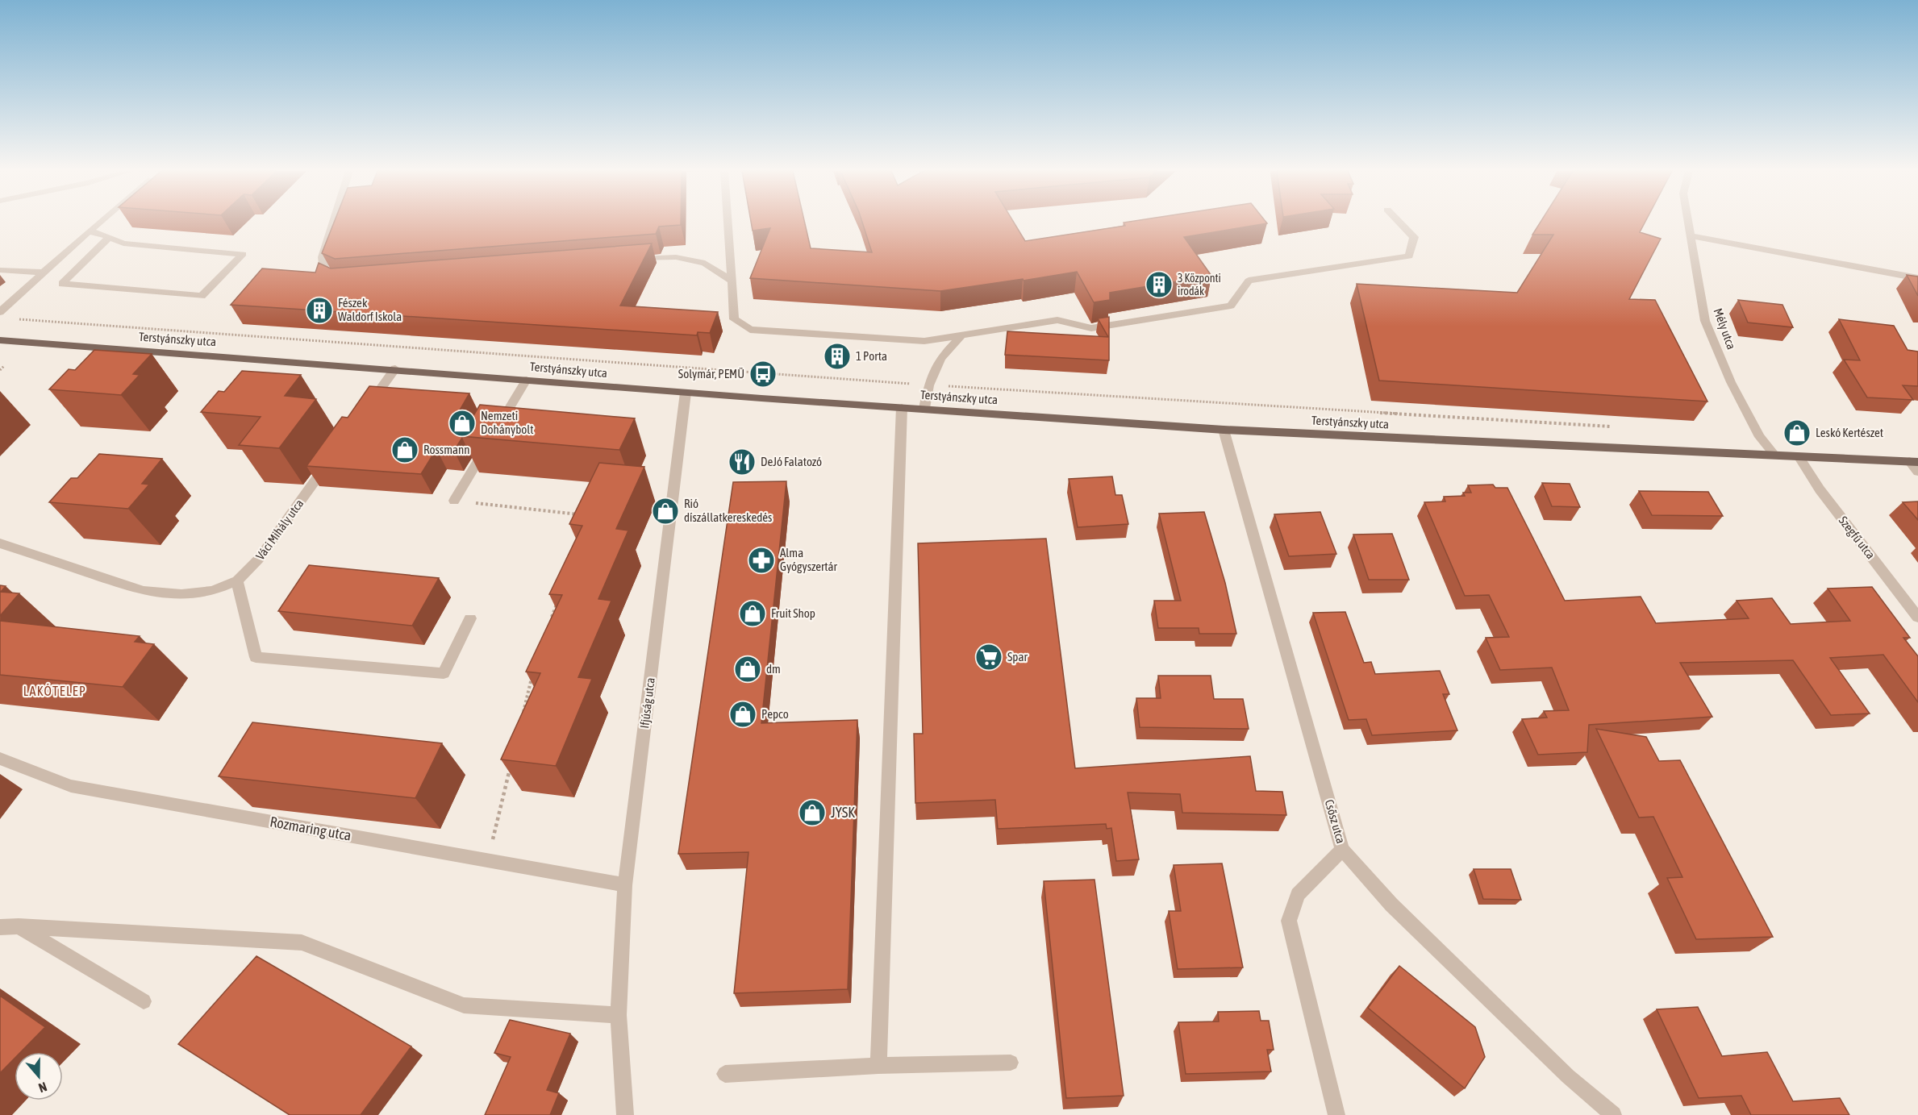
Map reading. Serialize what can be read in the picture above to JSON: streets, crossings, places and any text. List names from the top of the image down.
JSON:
{
  "streets": {
    "main road": ["Terstyánszky utca"],
    "street": [
      "Mély utca",
      "Váci Mihály utca",
      "Szegfű utca",
      "Ifjúság utca",
      "Csősz utca",
      "Rozmaring utca"
    ]
  },
  "crossings": [
    ["Mély utca", "Terstyánszky utca"],
    ["Terstyánszky utca", "Szegfű utca"],
    ["Terstyánszky utca", "Ifjúság utca"],
    ["Terstyánszky utca", "Csősz utca"],
    ["Ifjúság utca", "Rozmaring utca"]
  ],
  "districts": ["LAKÓTELEP"],
  "places": {
    "building": ["3 Központi irodák", "Fészek Waldorf Iskola", "1 Porta"],
    "bus stop": ["Solymár, PEMÜ"],
    "shop": [
      "Nemzeti Dohánybolt",
      "Leskó Kertészet",
      "Rossmann",
      "Rió díszállatkereskedés",
      "Fruit Shop",
      "dm",
      "Pepco",
      "JYSK"
    ],
    "restaurant": ["DeJó Falatozó"],
    "pharmacy": ["Alma Gyógyszertár"],
    "supermarket": ["Spar"]
  },
  "north": "bottom"
}
